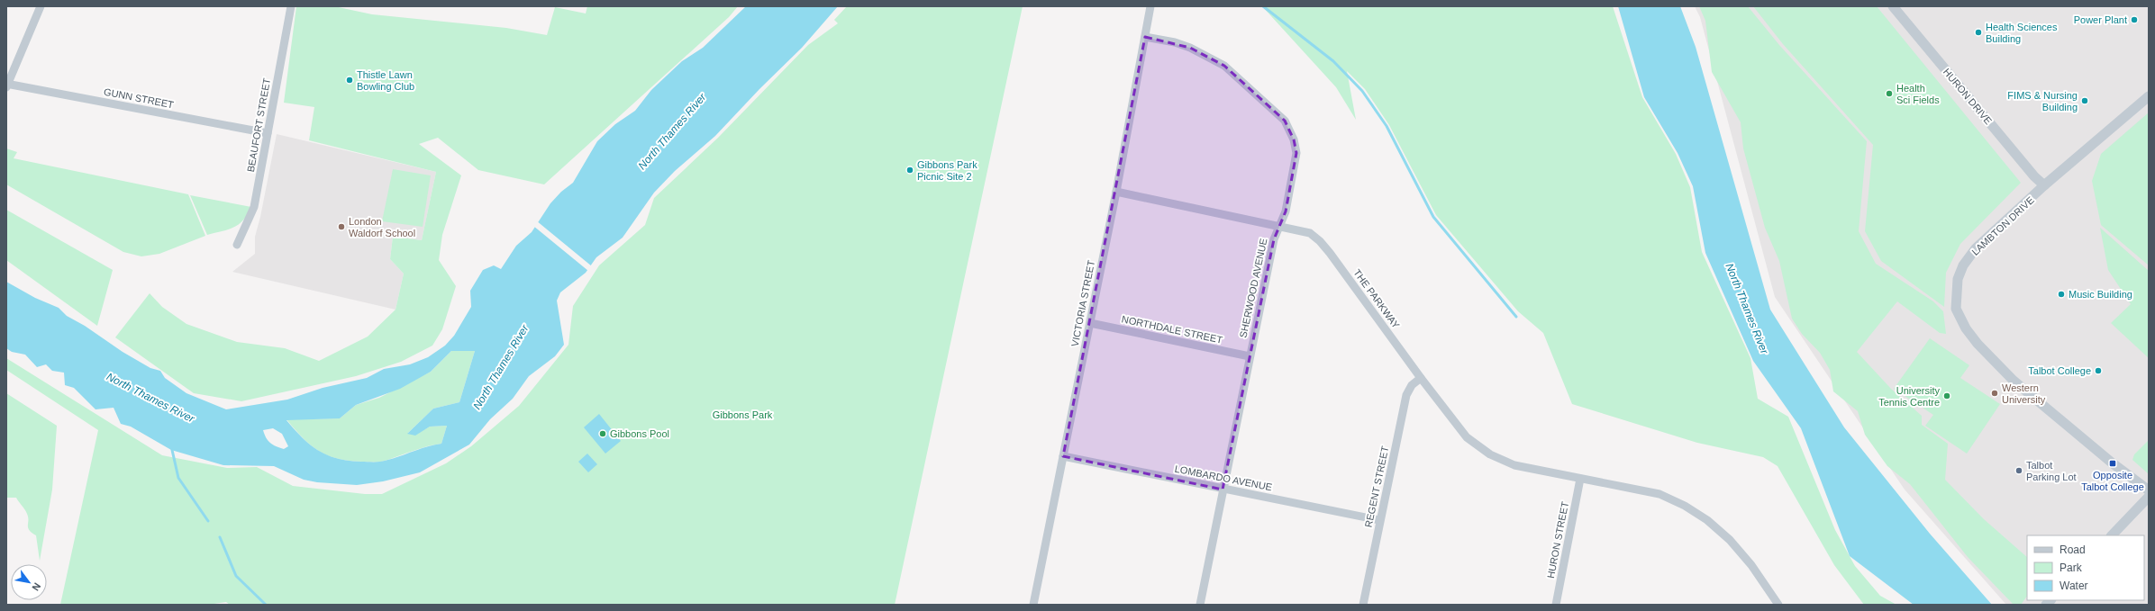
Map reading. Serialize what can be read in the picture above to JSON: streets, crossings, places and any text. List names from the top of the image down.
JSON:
{
  "streets": {
    "street": [
      "HURON DRIVE",
      "GUNN STREET",
      "BEAUFORT STREET",
      "LAMBTON DRIVE",
      "SHERWOOD AVENUE",
      "THE PARKWAY",
      "VICTORIA STREET",
      "NORTHDALE STREET",
      "LOMBARDO AVENUE",
      "REGENT STREET",
      "HURON STREET"
    ]
  },
  "crossings": [
    ["HURON DRIVE", "LAMBTON DRIVE"],
    ["GUNN STREET", "BEAUFORT STREET"],
    ["SHERWOOD AVENUE", "THE PARKWAY"],
    ["SHERWOOD AVENUE", "VICTORIA STREET"],
    ["SHERWOOD AVENUE", "NORTHDALE STREET"],
    ["SHERWOOD AVENUE", "LOMBARDO AVENUE"],
    ["THE PARKWAY", "VICTORIA STREET"],
    ["THE PARKWAY", "REGENT STREET"],
    ["THE PARKWAY", "HURON STREET"],
    ["VICTORIA STREET", "NORTHDALE STREET"],
    ["VICTORIA STREET", "LOMBARDO AVENUE"],
    ["LOMBARDO AVENUE", "REGENT STREET"]
  ],
  "water": ["North Thames River"],
  "parks": ["Gibbons Park"],
  "places": {
    "other": [
      "Power Plant",
      "Health Sciences Building",
      "Thistle Lawn Bowling Club",
      "Health Sci Fields",
      "FIMS & Nursing Building",
      "Gibbons Park Picnic Site 2",
      "London Waldorf School",
      "Music Building",
      "Talbot College",
      "Western University",
      "University Tennis Centre",
      "Gibbons Pool",
      "Talbot Parking Lot"
    ],
    "transit": ["Opposite Talbot College"]
  },
  "legend": ["Road", "Park", "Water"],
  "north": "bottom right"
}
